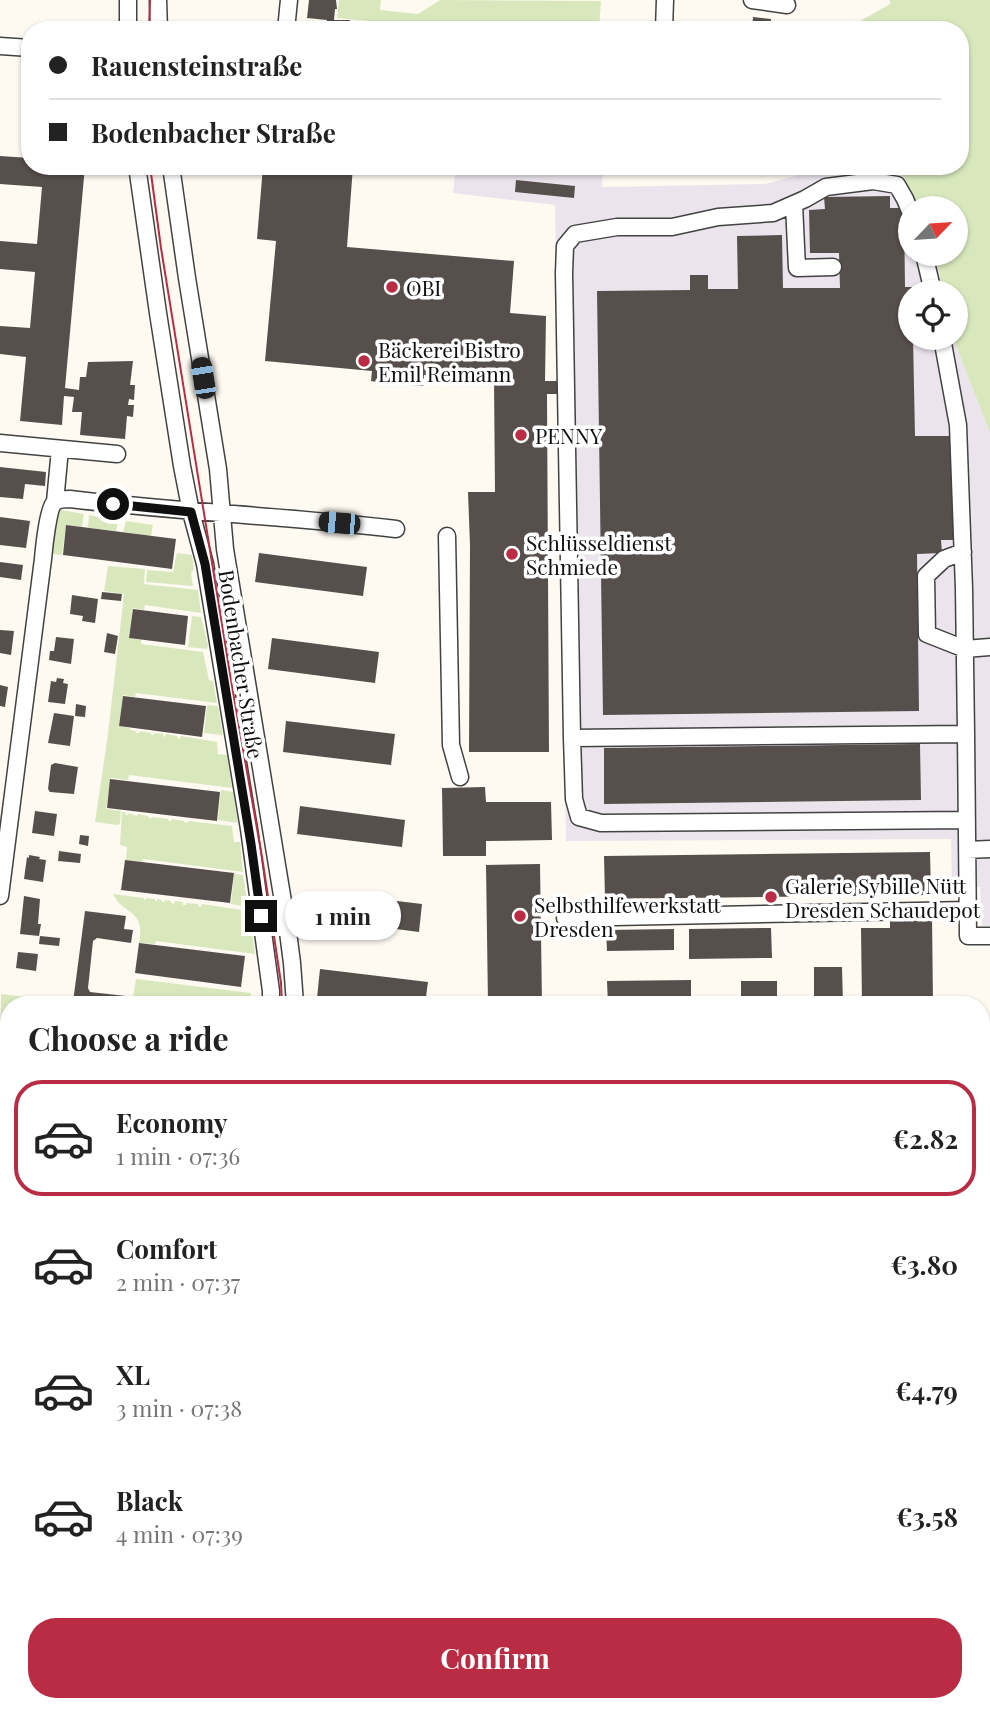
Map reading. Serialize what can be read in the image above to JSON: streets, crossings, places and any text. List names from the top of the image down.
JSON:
{
  "streets": {
    "street": ["Bodenbacher Straße"]
  },
  "places": [
    "OBI",
    "Bäckerei Bistro Emil Reimann",
    "PENNY",
    "Schlüsseldienst Schmiede",
    "Galerie Sybille Nütt Dresden Schaudepot",
    "Selbsthilfewerkstatt Dresden"
  ],
  "north": "top right",
  "page": {
    "banner": ["Rauensteinstraße", "Bodenbacher Straße"],
    "bubble": "1 min",
    "heading": "Choose a ride",
    "list": [
      {
        "name": "Economy",
        "note": "1 min · 07:36",
        "value": "€2.82"
      },
      {
        "name": "Comfort",
        "note": "2 min · 07:37",
        "value": "€3.80"
      },
      {
        "name": "XL",
        "note": "3 min · 07:38",
        "value": "€4.79"
      },
      {
        "name": "Black",
        "note": "4 min · 07:39",
        "value": "€3.58"
      }
    ],
    "buttons": "Confirm"
  }
}
